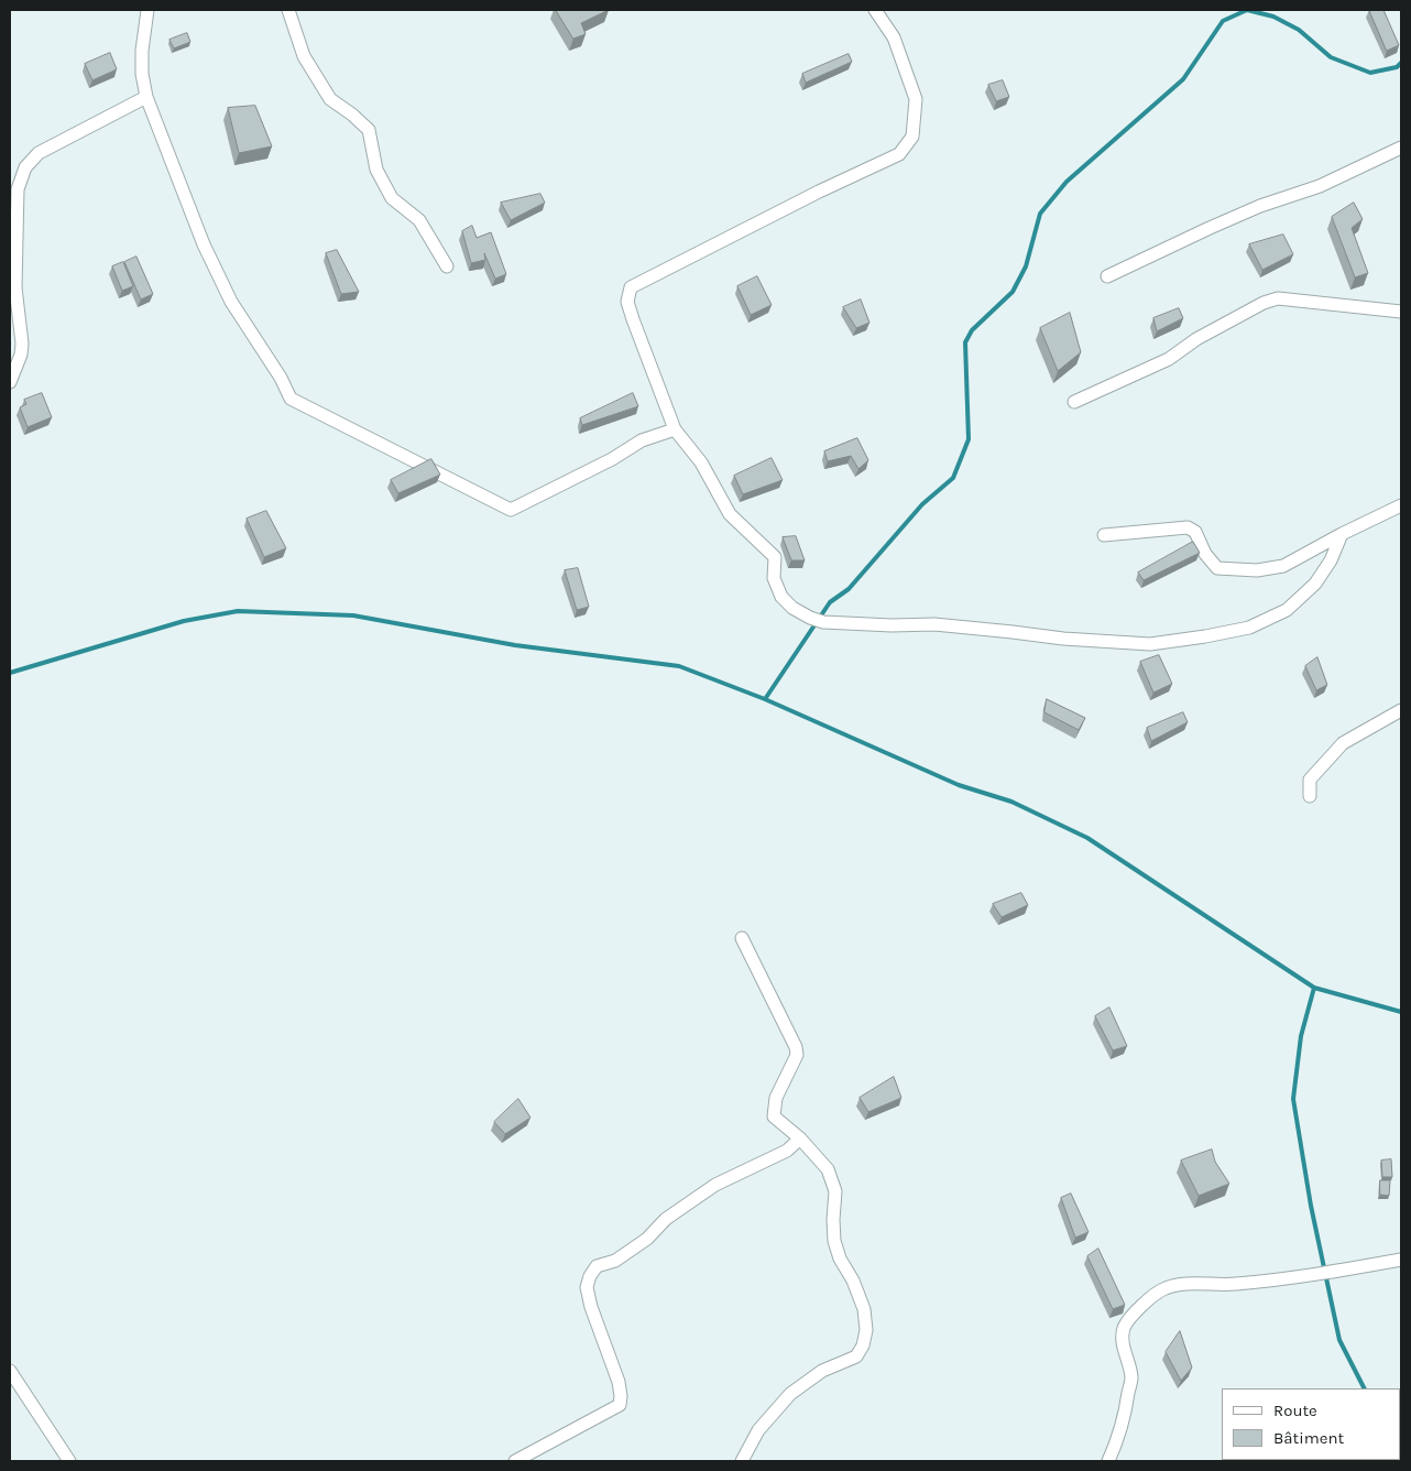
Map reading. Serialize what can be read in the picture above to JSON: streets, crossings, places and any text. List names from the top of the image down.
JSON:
{
  "legend": ["Route", "Bâtiment"]
}
